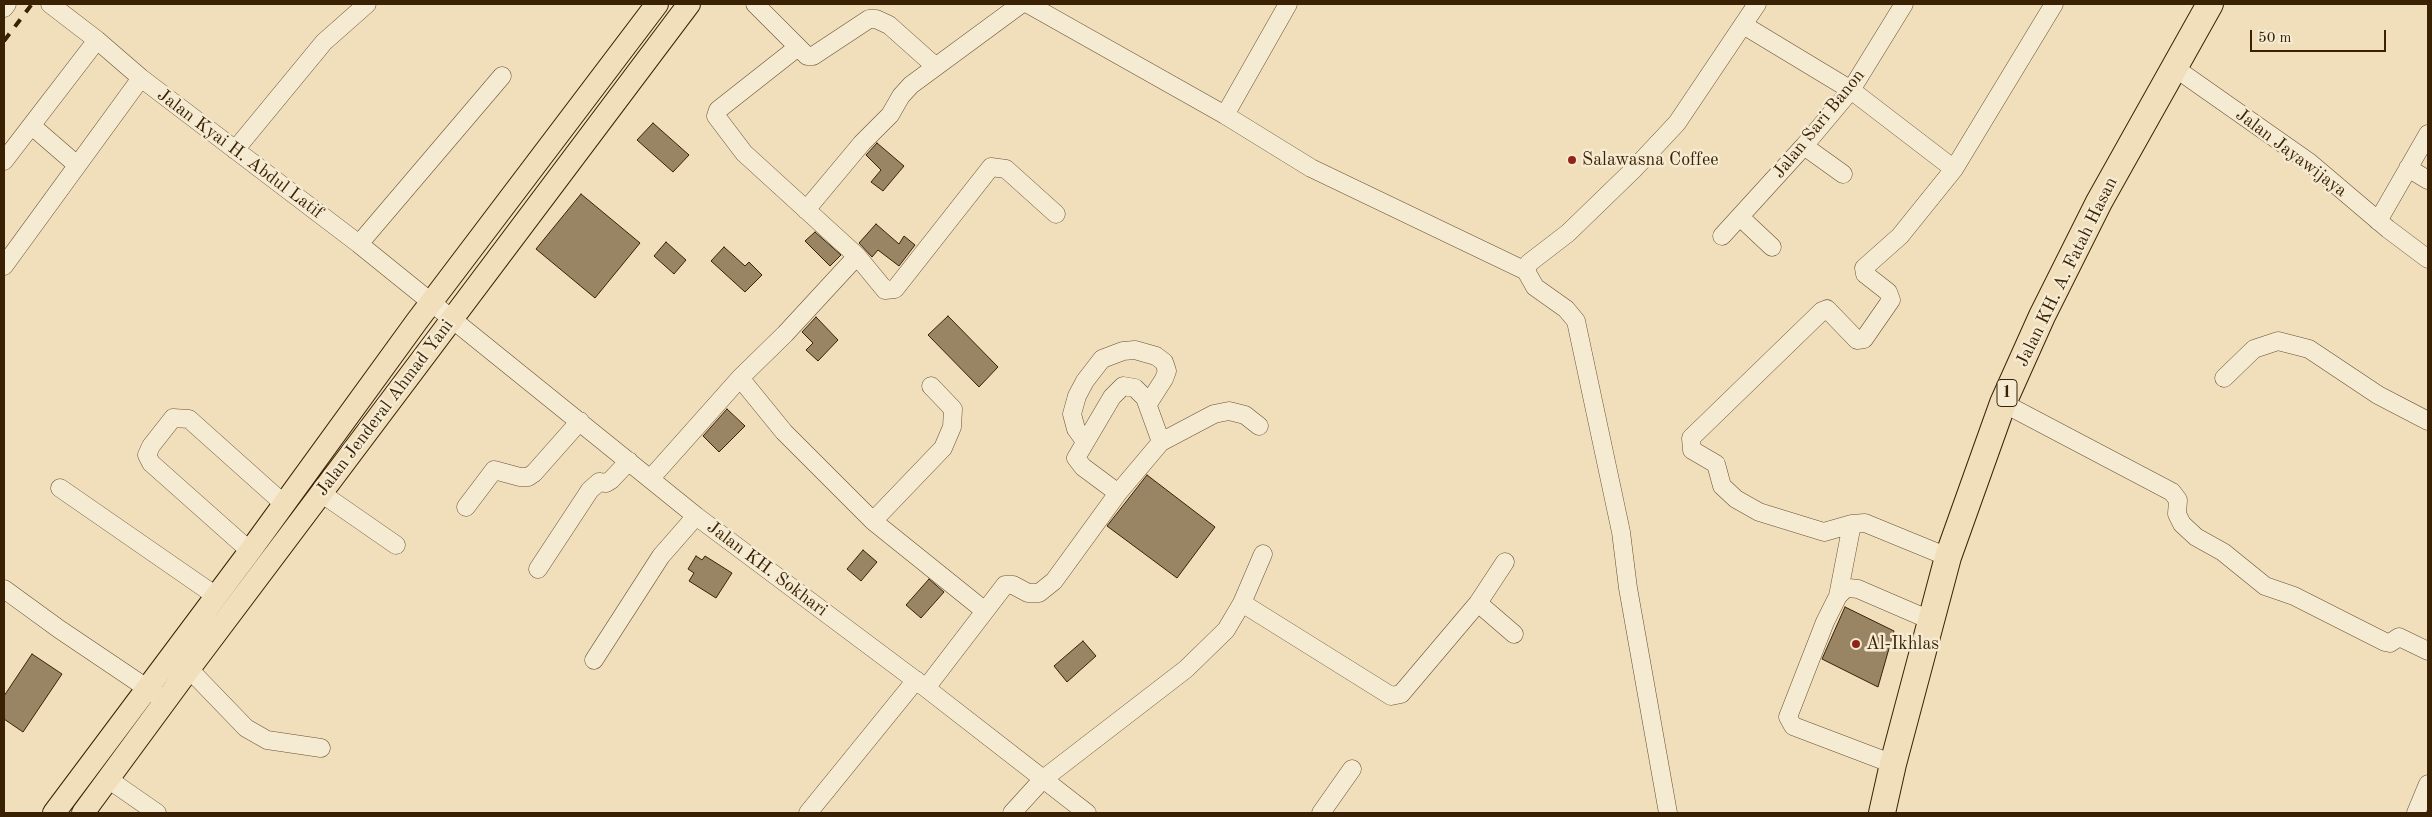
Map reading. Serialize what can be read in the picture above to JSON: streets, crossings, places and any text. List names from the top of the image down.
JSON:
{
  "streets": {
    "highway": ["Jalan KH. A. Fatah Hasan", "1"],
    "main road": ["Jalan Jenderal Ahmad Yani"],
    "street": [
      "Jalan Sari Banon",
      "Jalan Jayawijaya",
      "Jalan Kyai H. Abdul Latif",
      "Jalan KH. Sokhari"
    ]
  },
  "crossings": [
    ["Jalan Jayawijaya", "Jalan KH. A. Fatah Hasan"],
    ["Jalan Kyai H. Abdul Latif", "Jalan Jenderal Ahmad Yani"],
    ["Jalan Kyai H. Abdul Latif", "Jalan KH. Sokhari"],
    ["Jalan Jenderal Ahmad Yani", "Jalan KH. Sokhari"]
  ],
  "places": ["Salawasna Coffee", "Al-Ikhlas"],
  "scale_bar": "50 m"
}
